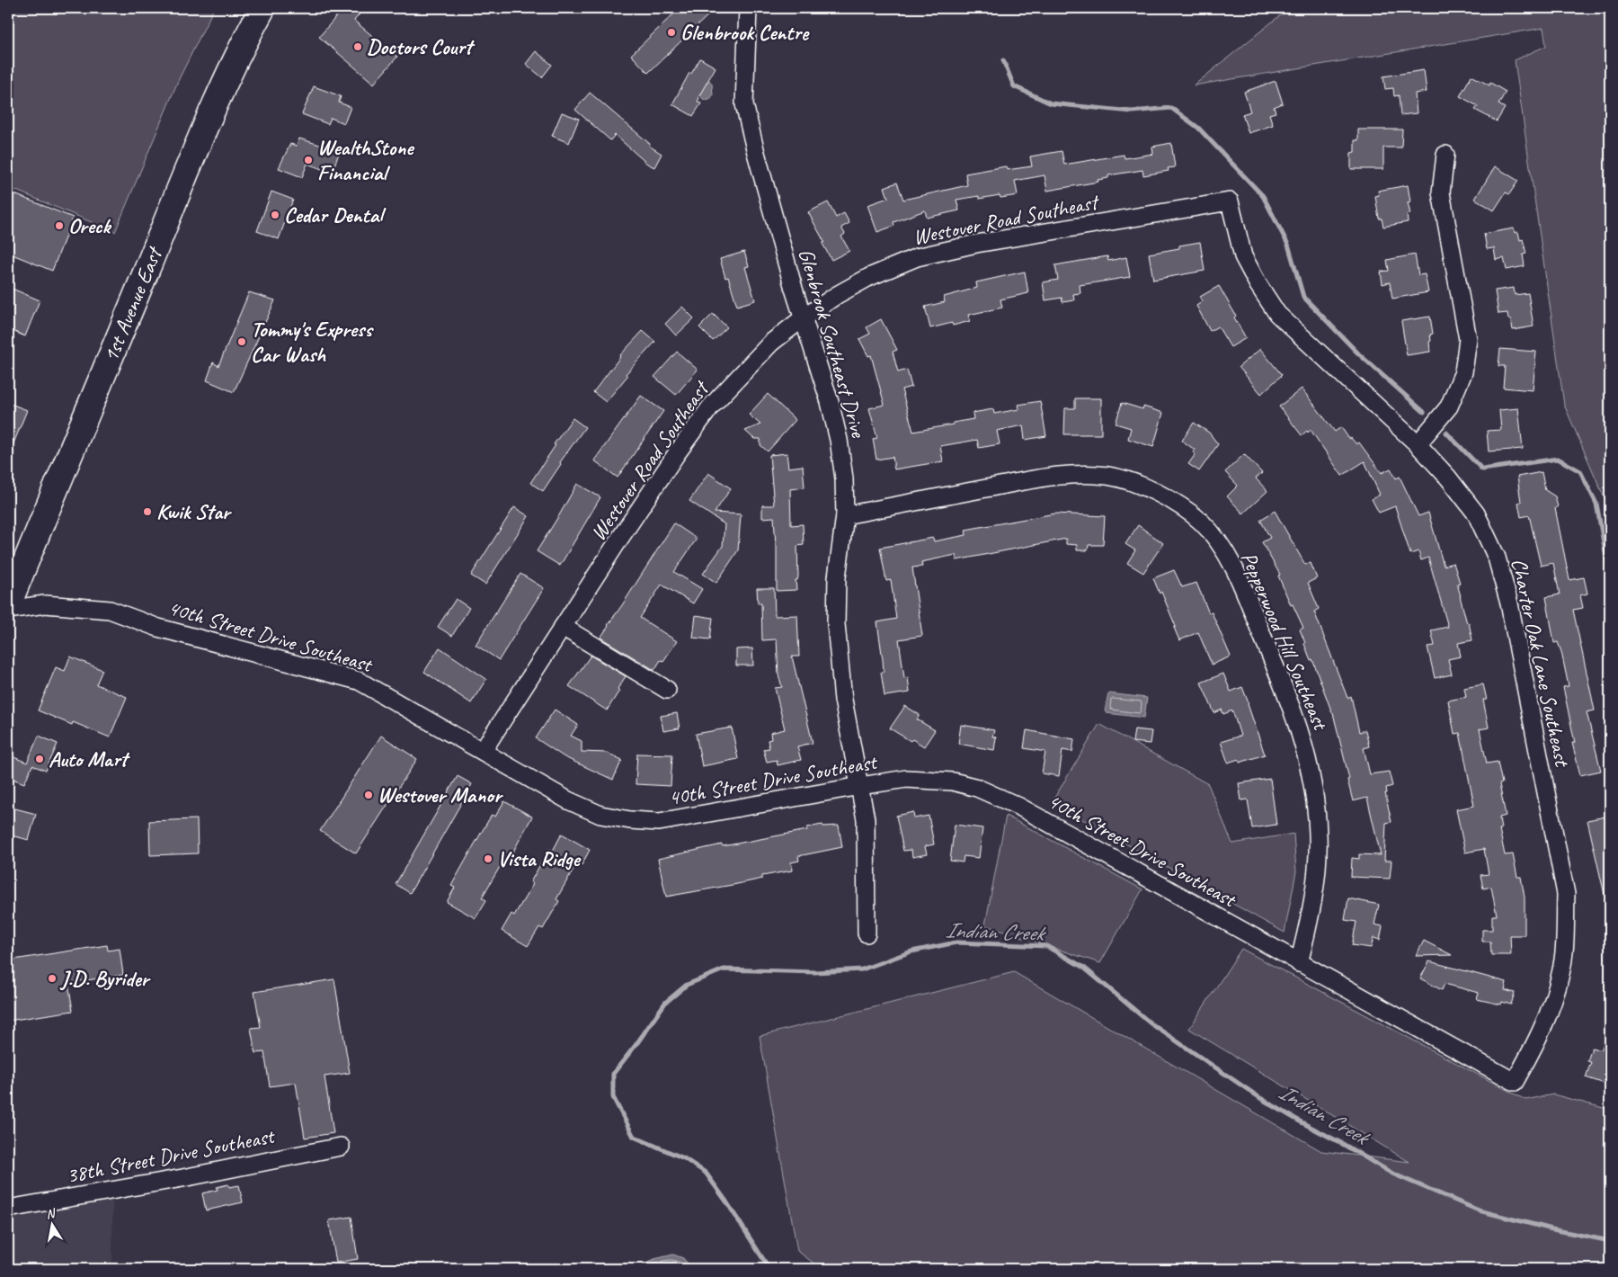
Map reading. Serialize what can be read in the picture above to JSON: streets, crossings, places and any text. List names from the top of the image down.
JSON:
{
  "streets": {
    "main road": ["1st Avenue East"],
    "street": [
      "Westover Road Southeast",
      "Glenbrook Southeast Drive",
      "40th Street Drive Southeast",
      "Pepperwood Hill Southeast",
      "Charter Oak Lane Southeast",
      "38th Street Drive Southeast"
    ]
  },
  "crossings": [
    ["Westover Road Southeast", "Glenbrook Southeast Drive"],
    ["Westover Road Southeast", "40th Street Drive Southeast"],
    ["Westover Road Southeast", "Charter Oak Lane Southeast"],
    ["Glenbrook Southeast Drive", "40th Street Drive Southeast"],
    ["Glenbrook Southeast Drive", "Pepperwood Hill Southeast"],
    ["40th Street Drive Southeast", "Pepperwood Hill Southeast"],
    ["40th Street Drive Southeast", "Charter Oak Lane Southeast"]
  ],
  "water": ["Indian Creek"],
  "places": [
    "Glenbrook Centre",
    "Doctors Court",
    "WealthStone Financial",
    "Cedar Dental",
    "Oreck",
    "Tommy's Express Car Wash",
    "Kwik Star",
    "Auto Mart",
    "Westover Manor",
    "Vista Ridge",
    "J.D. Byrider"
  ],
  "north": "top"
}
